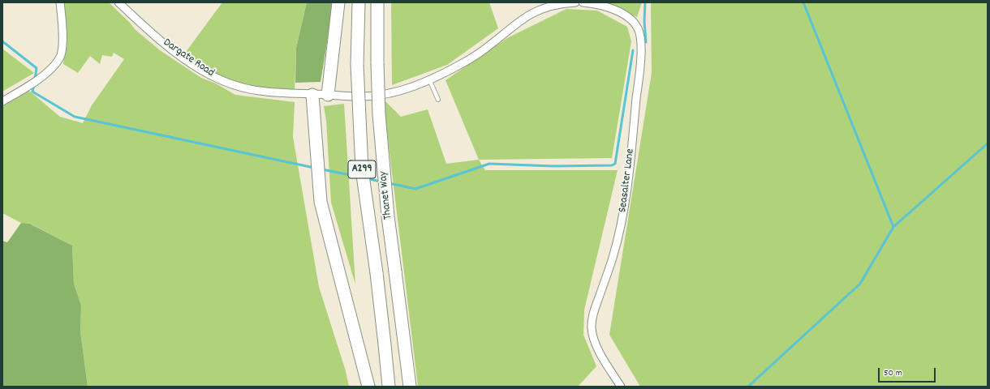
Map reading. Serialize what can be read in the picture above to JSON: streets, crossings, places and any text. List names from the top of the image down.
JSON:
{
  "streets": {
    "highway": ["A299", "Thanet Way"],
    "street": ["Dargate Road", "Seasalter Lane"]
  },
  "scale_bar": "50 m"
}
